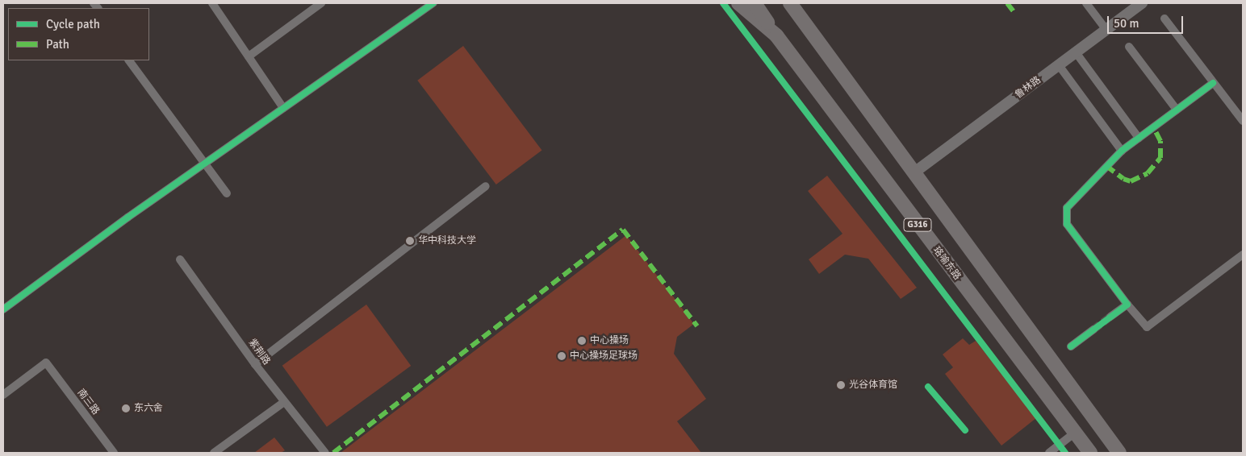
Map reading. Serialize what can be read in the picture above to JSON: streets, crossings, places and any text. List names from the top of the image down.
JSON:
{
  "streets": {
    "highway": ["G316", "珞喻东路"],
    "street": ["鲁林路", "紫荆路", "南三路"]
  },
  "crossings": [
    ["鲁林路", "G316"]
  ],
  "places": [
    "华中科技大学",
    "中心操场",
    "中心操场足球场",
    "光谷体育馆",
    "东六舍"
  ],
  "legend": ["Cycle path", "Path"],
  "scale_bar": "50 m"
}
